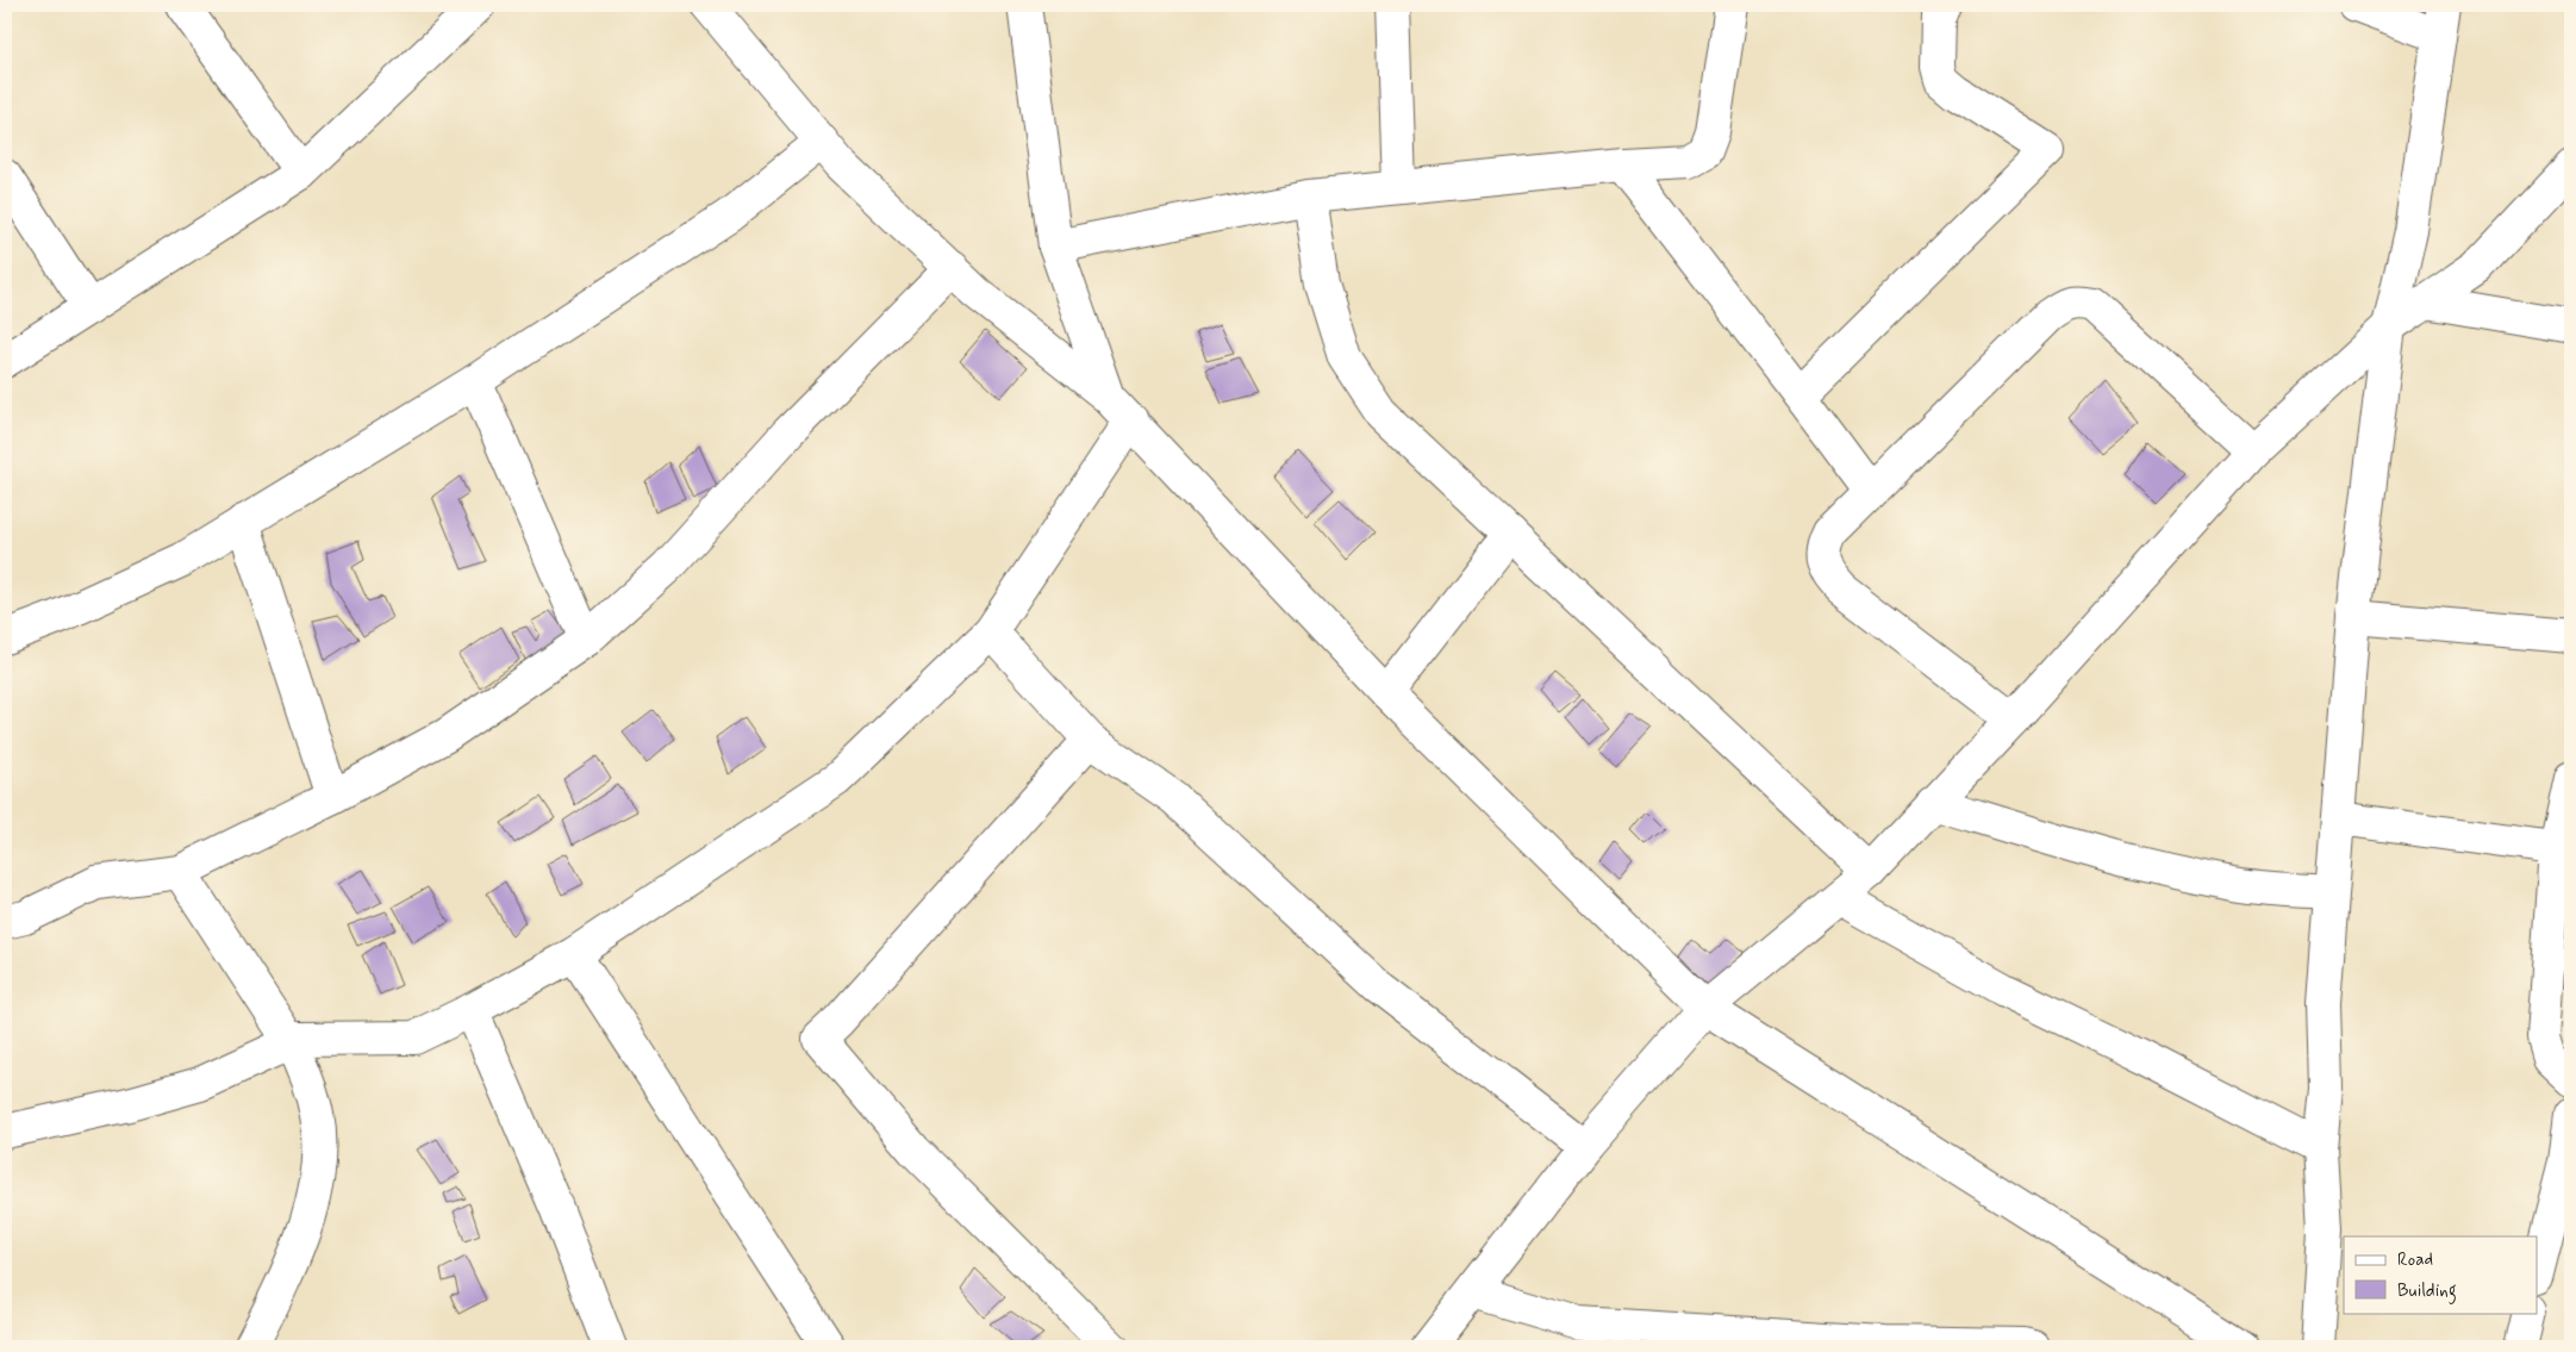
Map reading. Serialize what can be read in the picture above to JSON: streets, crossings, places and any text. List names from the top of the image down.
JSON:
{
  "legend": ["Road", "Building"]
}
